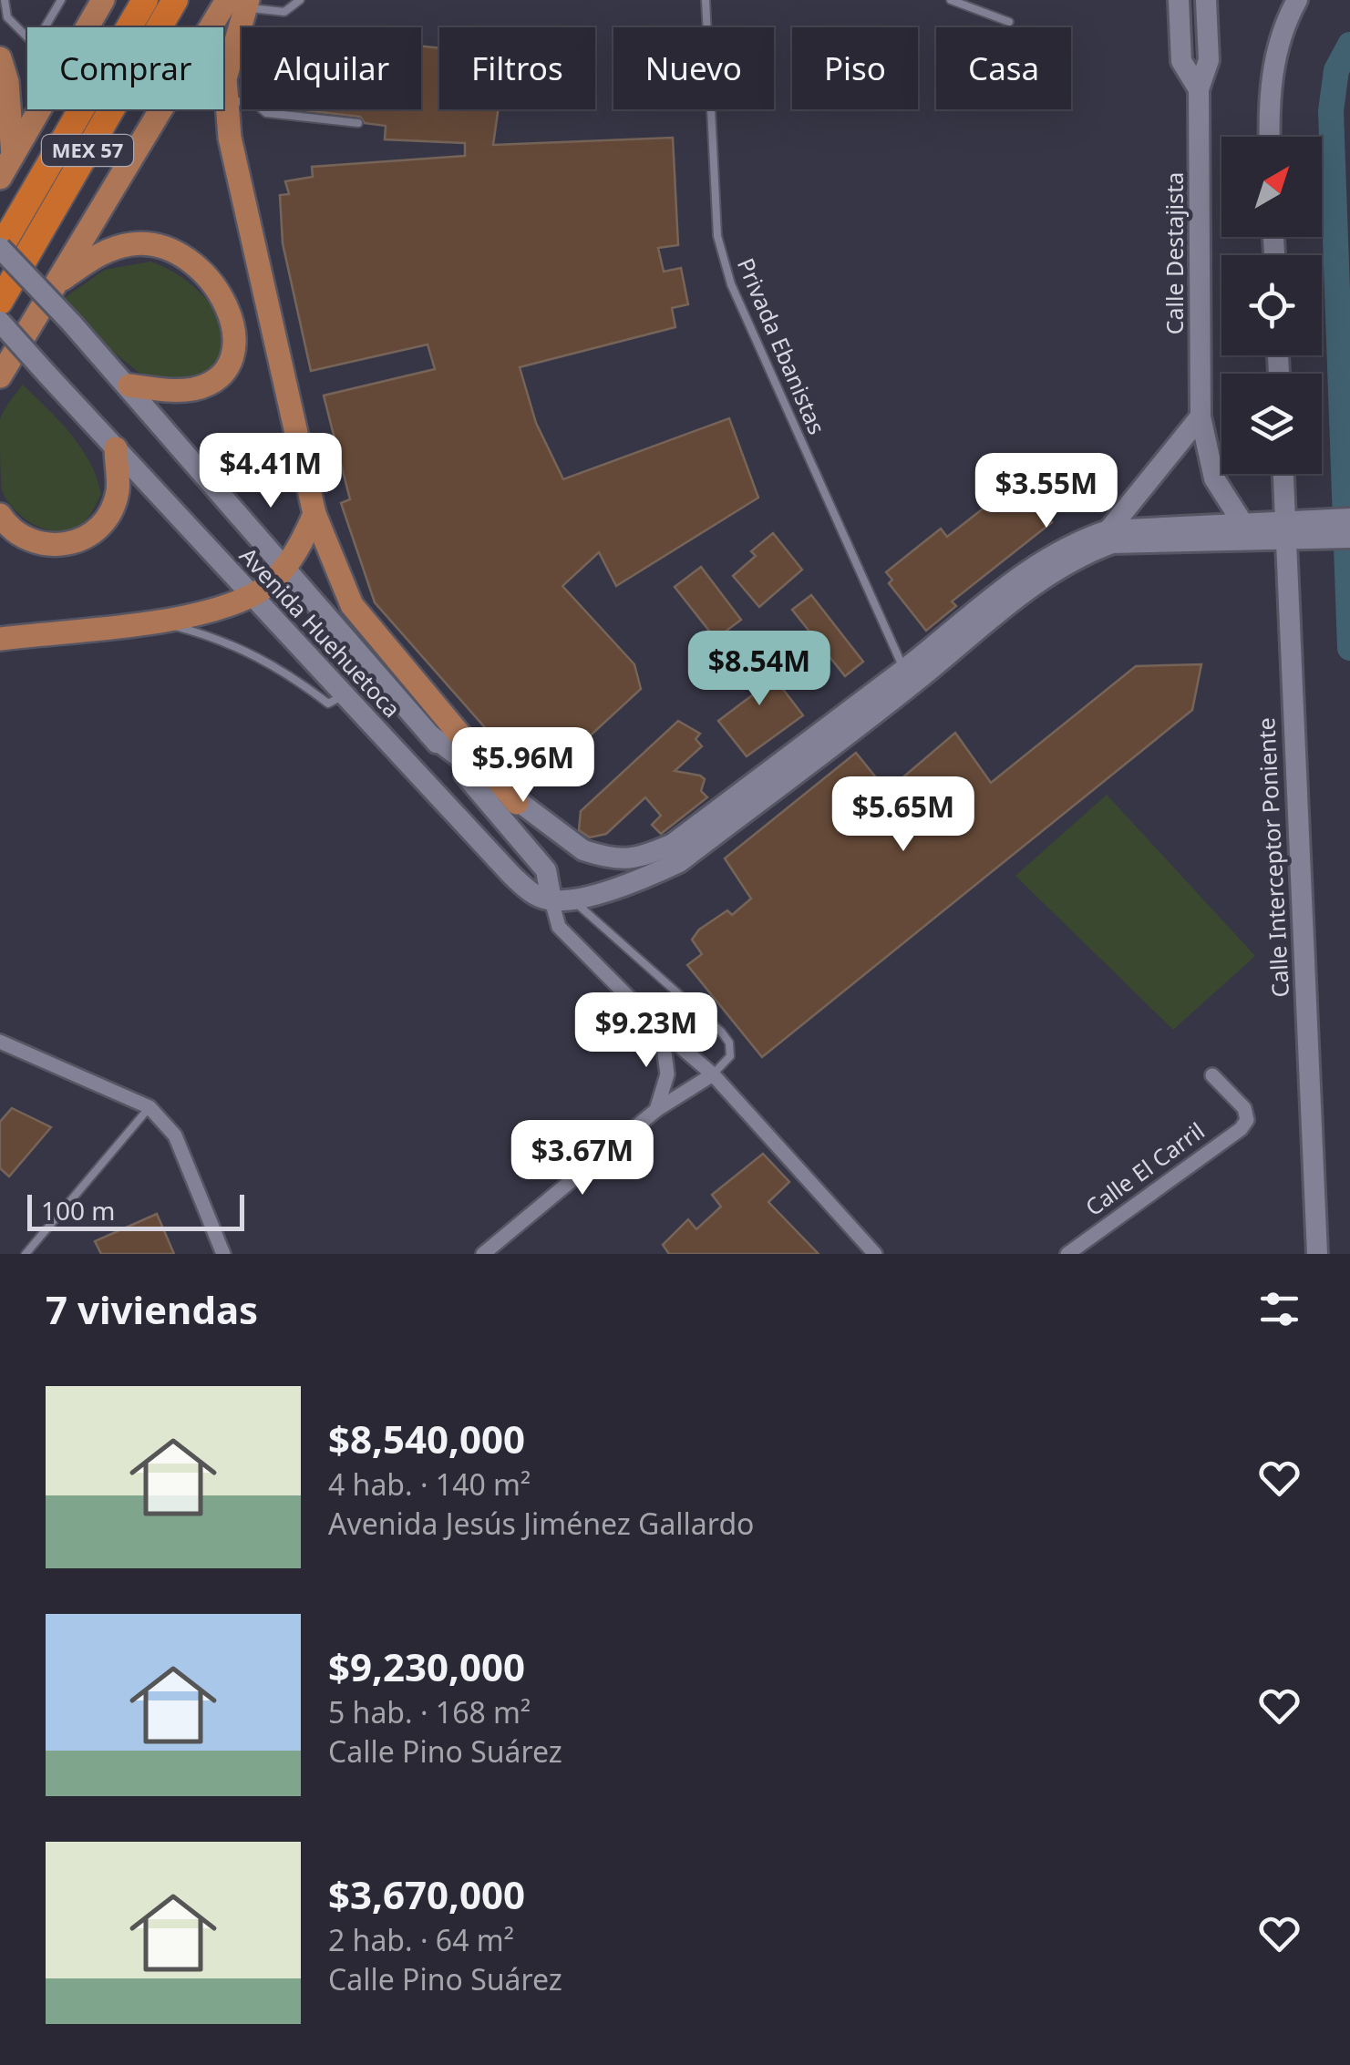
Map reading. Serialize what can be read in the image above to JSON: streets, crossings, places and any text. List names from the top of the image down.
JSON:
{
  "streets": {
    "highway": ["MEX 57"],
    "main road": ["Calle Destajista", "Avenida Huehuetoca", "Calle Interceptor Poniente"],
    "street": ["Calle El Carril"],
    "lane": ["Privada Ebanistas"]
  },
  "crossings": [
    ["MEX 57", "Avenida Huehuetoca"]
  ],
  "scale_bar": "100 m",
  "north": "top right",
  "page": {
    "chip": [
      "Comprar",
      "Alquilar",
      "Filtros",
      "Nuevo",
      "Piso",
      "Casa"
    ],
    "price": [
      "$4.41M",
      "$3.55M",
      "$8.54M",
      "$5.96M",
      "$5.65M",
      "$9.23M",
      "$3.67M"
    ],
    "scale": "100 m",
    "heading": "7 viviendas",
    "list": [
      {
        "name": "$8,540,000",
        "note": "4 hab. · 140 m² · Avenida Jesús Jiménez Gallardo"
      },
      {
        "name": "$9,230,000",
        "note": "5 hab. · 168 m² · Calle Pino Suárez"
      },
      {
        "name": "$3,670,000",
        "note": "2 hab. · 64 m² · Calle Pino Suárez"
      }
    ]
  }
}
